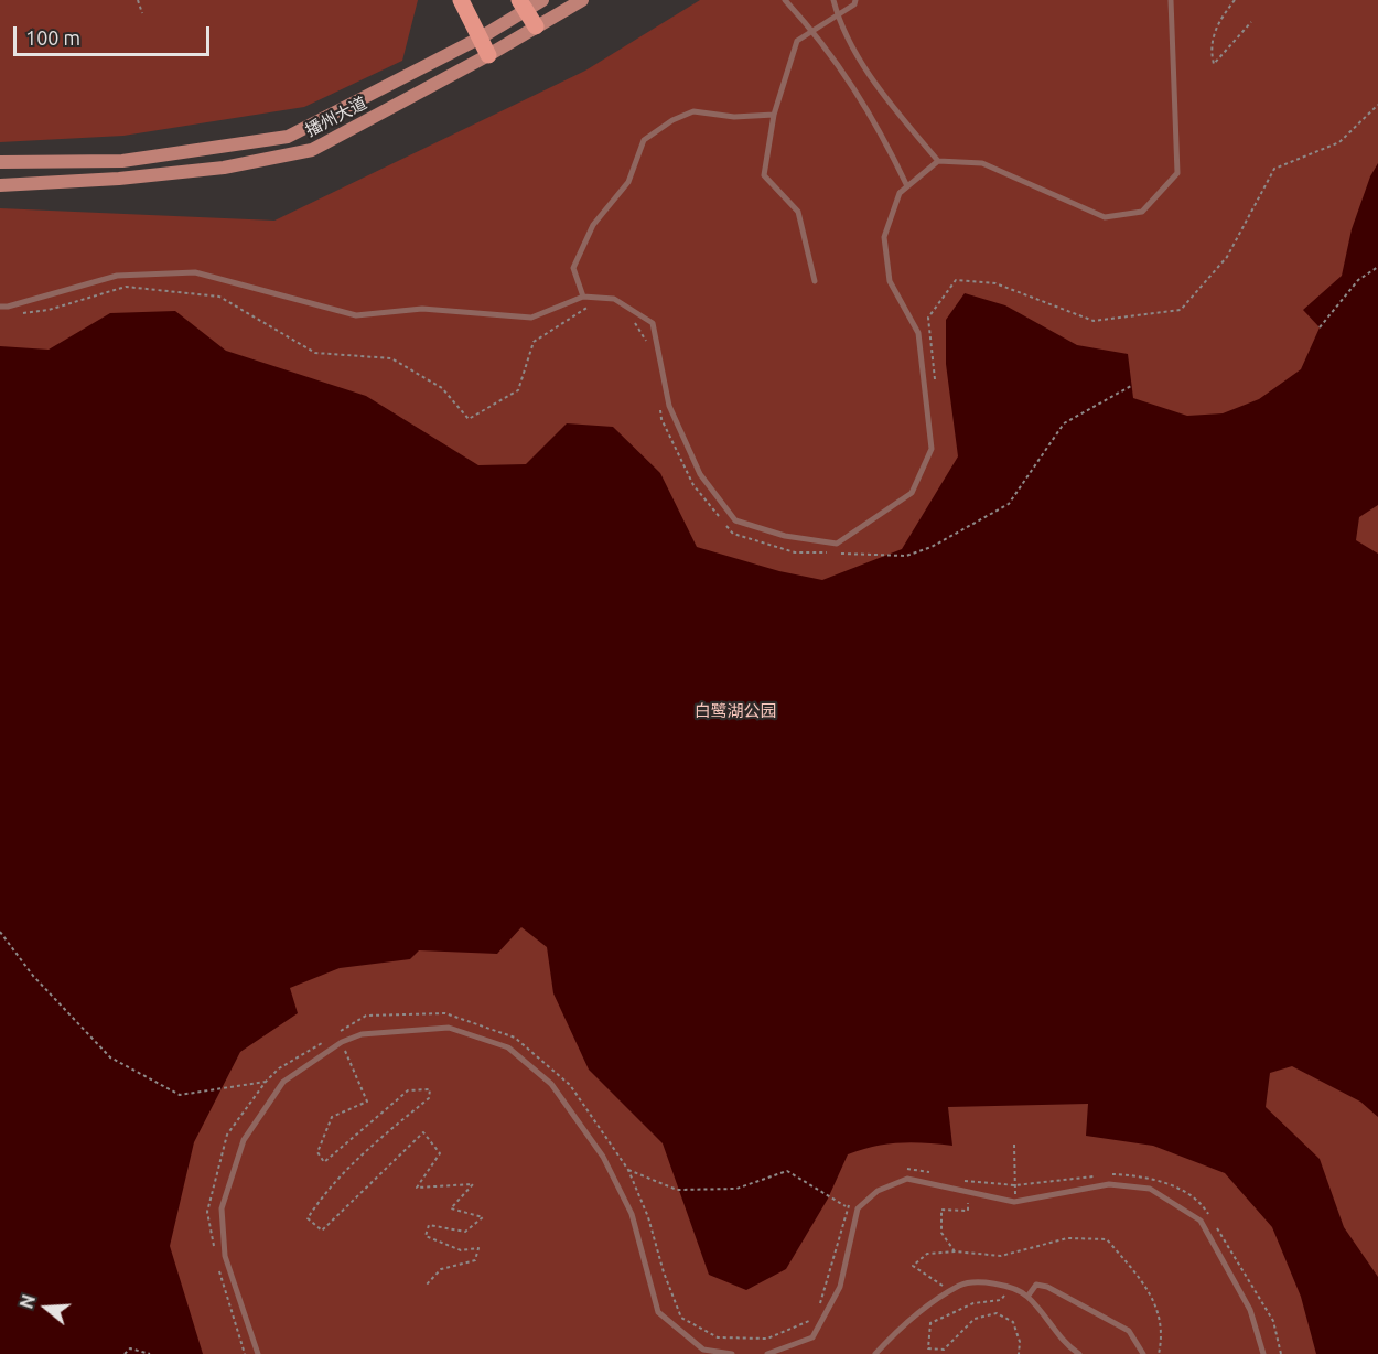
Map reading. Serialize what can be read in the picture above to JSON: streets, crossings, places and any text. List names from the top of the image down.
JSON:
{
  "streets": {
    "main road": ["播州大道"]
  },
  "parks": ["白鹭湖公园"],
  "scale_bar": "100 m",
  "north": "left"
}
